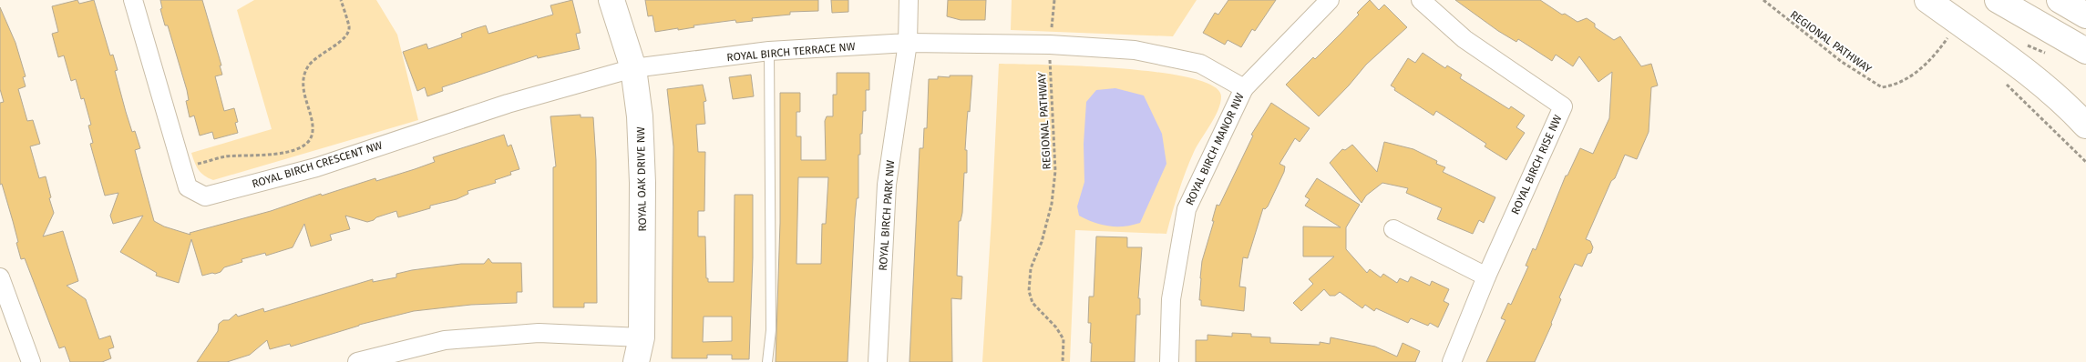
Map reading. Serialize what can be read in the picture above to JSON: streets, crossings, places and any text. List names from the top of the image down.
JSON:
{
  "streets": {
    "main road": ["ROYAL OAK DRIVE NW"],
    "street": [
      "ROYAL BIRCH TERRACE NW",
      "ROYAL BIRCH MANOR NW",
      "ROYAL BIRCH CRESCENT NW",
      "ROYAL BIRCH RISE NW",
      "ROYAL BIRCH PARK NW"
    ],
    "path": ["REGIONAL PATHWAY"]
  },
  "crossings": [
    ["REGIONAL PATHWAY", "ROYAL BIRCH MANOR NW"],
    ["ROYAL BIRCH TERRACE NW", "ROYAL BIRCH MANOR NW"],
    ["ROYAL BIRCH TERRACE NW", "ROYAL BIRCH CRESCENT NW"],
    ["ROYAL BIRCH TERRACE NW", "ROYAL OAK DRIVE NW"],
    ["ROYAL BIRCH TERRACE NW", "ROYAL BIRCH PARK NW"],
    ["ROYAL BIRCH MANOR NW", "ROYAL BIRCH PARK NW"],
    ["ROYAL BIRCH CRESCENT NW", "ROYAL OAK DRIVE NW"]
  ]
}
